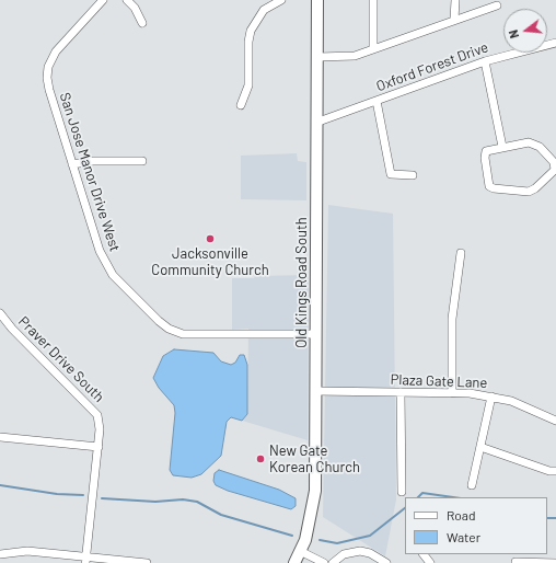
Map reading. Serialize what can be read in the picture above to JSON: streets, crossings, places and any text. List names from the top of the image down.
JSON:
{
  "streets": {
    "street": [
      "Oxford Forest Drive",
      "San Jose Manor Drive West",
      "Old Kings Road South",
      "Praver Drive South",
      "Plaza Gate Lane"
    ]
  },
  "crossings": [
    ["Oxford Forest Drive", "Old Kings Road South"],
    ["San Jose Manor Drive West", "Old Kings Road South"],
    ["Old Kings Road South", "Plaza Gate Lane"]
  ],
  "places": ["Jacksonville Community Church", "New Gate Korean Church"],
  "legend": ["Road", "Water"],
  "north": "left"
}
